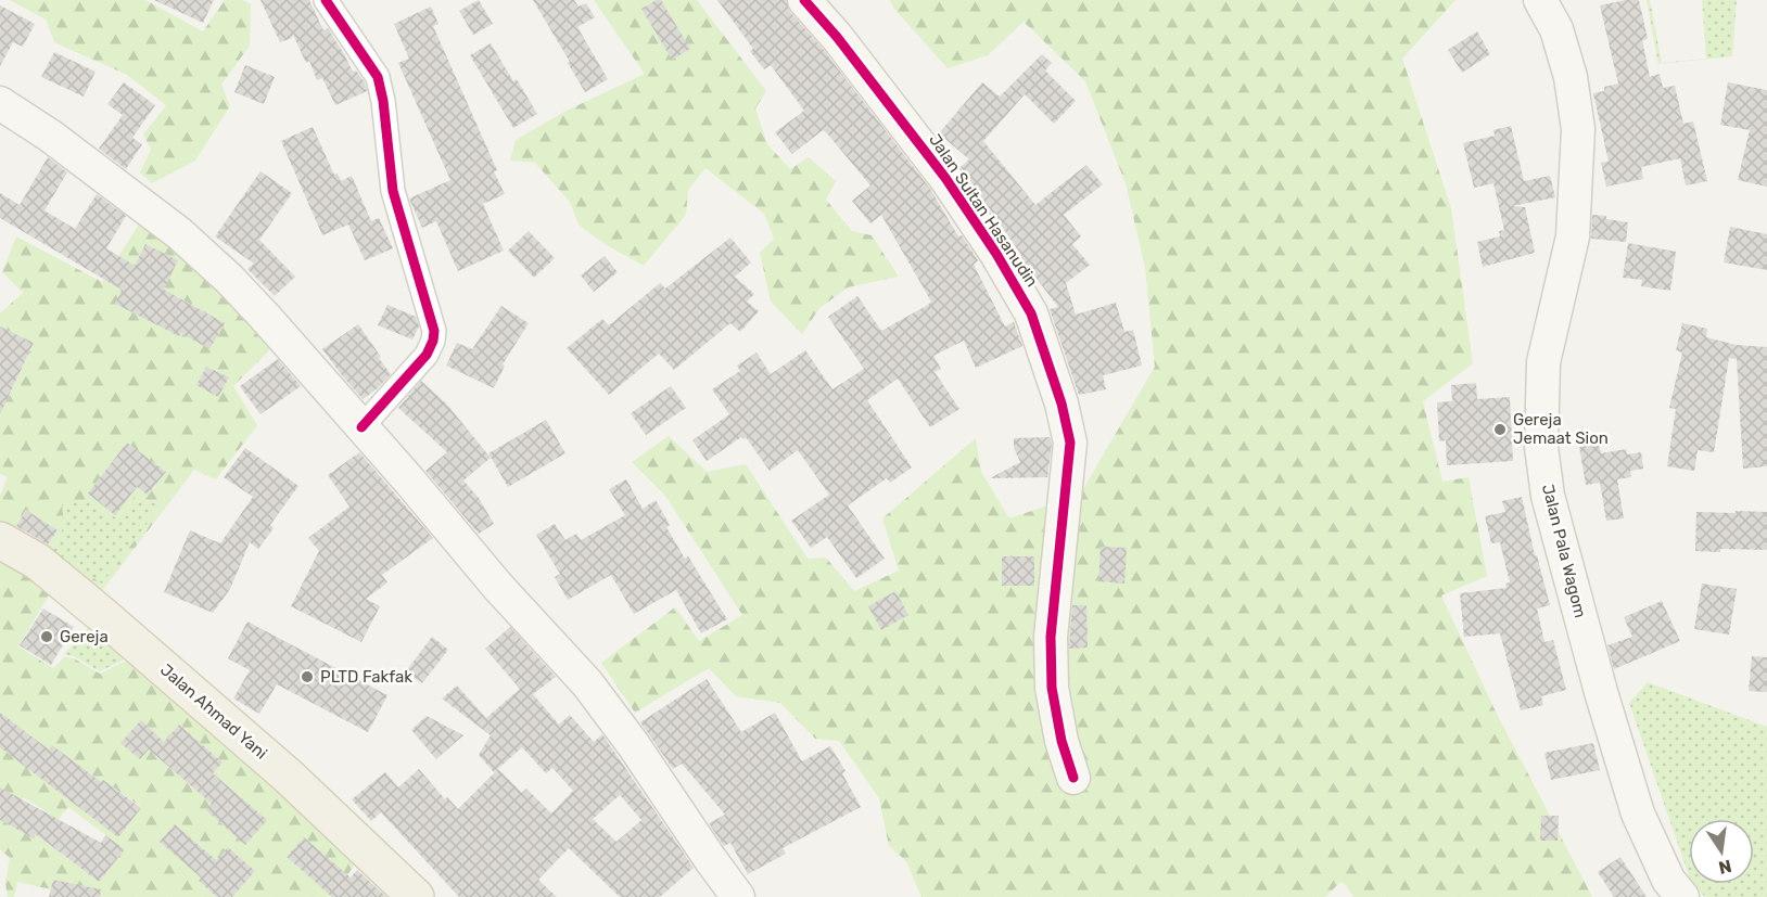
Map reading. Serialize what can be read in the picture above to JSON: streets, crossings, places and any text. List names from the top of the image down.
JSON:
{
  "streets": {
    "main road": ["Jalan Sultan Hasanudin", "Jalan Pala Wagom", "Jalan Ahmad Yani"]
  },
  "places": ["Gereja Jemaat Sion", "Gereja", "PLTD Fakfak"],
  "north": "bottom"
}
